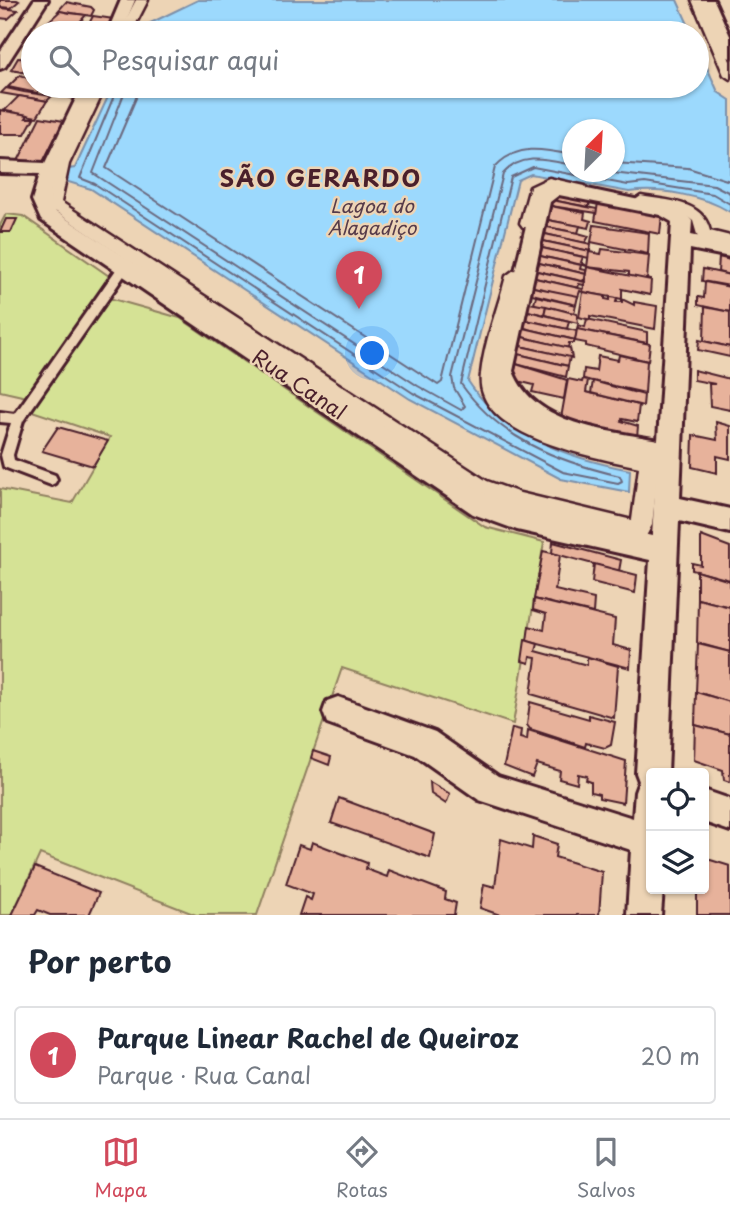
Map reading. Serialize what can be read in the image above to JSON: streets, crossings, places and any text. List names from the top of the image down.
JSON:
{
  "streets": {
    "street": ["Rua Canal"]
  },
  "districts": ["SÃO GERARDO"],
  "water": ["Lagoa do Alagadiço"],
  "north": "top right",
  "page": {
    "search": "Pesquisar aqui",
    "pins": "1",
    "heading": "Por perto",
    "list": [
      {
        "mark": "1",
        "name": "Parque Linear Rachel de Queiroz",
        "note": "Parque · Rua Canal",
        "value": "20 m"
      }
    ],
    "nav": ["Mapa", "Rotas", "Salvos"]
  }
}
